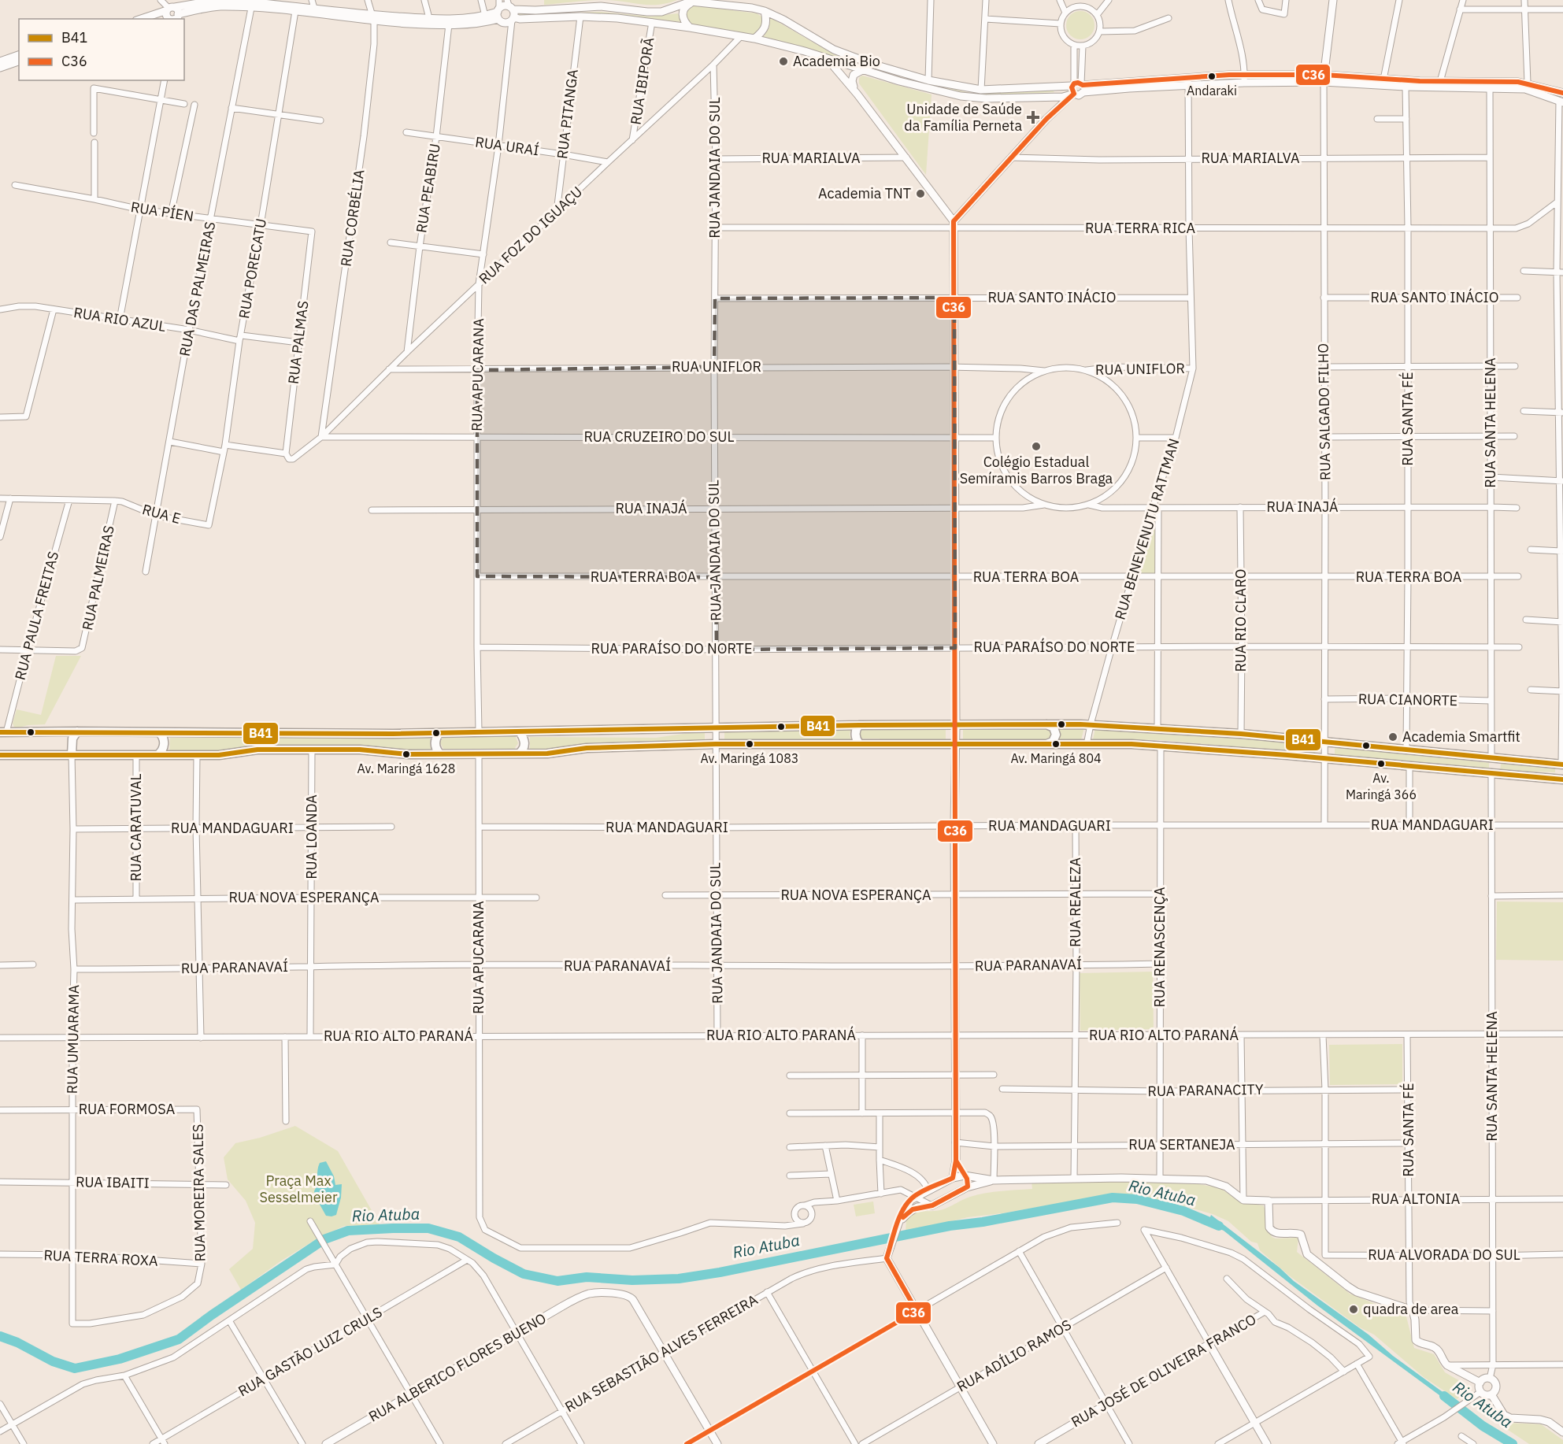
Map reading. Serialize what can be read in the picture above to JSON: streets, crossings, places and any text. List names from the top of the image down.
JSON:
{
  "streets": {
    "street": [
      "RUA IBIPORÃ",
      "RUA PITANGA",
      "RUA URAÍ",
      "RUA MARIALVA",
      "RUA JANDAIA DO SUL",
      "RUA PEABIRU",
      "RUA PÍEN",
      "RUA CORBÉLIA",
      "RUA TERRA RICA",
      "RUA FOZ DO IGUAÇU",
      "RUA PORECATU",
      "RUA DAS PALMEIRAS",
      "RUA SANTO INÁCIO",
      "RUA RIO AZUL",
      "RUA PALMAS",
      "RUA UNIFLOR",
      "RUA APUCARANA",
      "RUA SALGADO FILHO",
      "RUA SANTA FÉ",
      "RUA SANTA HELENA",
      "RUA CRUZEIRO DO SUL",
      "RUA INAJÁ",
      "RUA E",
      "RUA BENEVENUTU RATTMAN",
      "RUA TERRA BOA",
      "RUA PALMEIRAS",
      "RUA PAULA FREITAS",
      "RUA RIO CLARO",
      "RUA PARAÍSO DO NORTE",
      "RUA CIANORTE",
      "RUA MANDAGUARI",
      "RUA CARATUVAL",
      "RUA LOANDA",
      "RUA NOVA ESPERANÇA",
      "RUA REALEZA",
      "RUA RENASCENÇA",
      "RUA PARANAVAÍ",
      "RUA RIO ALTO PARANÁ",
      "RUA UMUARAMA",
      "RUA PARANACITY",
      "RUA FORMOSA",
      "RUA SERTANEJA",
      "RUA IBAITI",
      "RUA MOREIRA SALES",
      "RUA ALTONIA",
      "RUA ALVORADA DO SUL",
      "RUA TERRA ROXA",
      "RUA GASTÃO LUIZ CRULS",
      "RUA SEBASTIÃO ALVES FERREIRA",
      "RUA ADÍLIO RAMOS",
      "RUA ALBERICO FLORES BUENO",
      "RUA JOSÉ DE OLIVEIRA FRANCO"
    ]
  },
  "crossings": [
    ["RUA IBIPORÃ", "RUA FOZ DO IGUAÇU"],
    ["RUA PITANGA", "RUA URAÍ"],
    ["RUA PITANGA", "RUA FOZ DO IGUAÇU"],
    ["RUA URAÍ", "RUA PEABIRU"],
    ["RUA URAÍ", "RUA FOZ DO IGUAÇU"],
    ["RUA URAÍ", "RUA APUCARANA"],
    ["RUA MARIALVA", "RUA JANDAIA DO SUL"],
    ["RUA MARIALVA", "RUA SALGADO FILHO"],
    ["RUA MARIALVA", "RUA SANTA FÉ"],
    ["RUA MARIALVA", "RUA SANTA HELENA"],
    ["RUA MARIALVA", "RUA BENEVENUTU RATTMAN"],
    ["RUA JANDAIA DO SUL", "RUA TERRA RICA"],
    ["RUA JANDAIA DO SUL", "RUA FOZ DO IGUAÇU"],
    ["RUA JANDAIA DO SUL", "RUA SANTO INÁCIO"],
    ["RUA JANDAIA DO SUL", "RUA UNIFLOR"],
    ["RUA JANDAIA DO SUL", "RUA CRUZEIRO DO SUL"],
    ["RUA JANDAIA DO SUL", "RUA INAJÁ"],
    ["RUA JANDAIA DO SUL", "RUA TERRA BOA"],
    ["RUA JANDAIA DO SUL", "RUA PARAÍSO DO NORTE"],
    ["RUA JANDAIA DO SUL", "RUA MANDAGUARI"],
    ["RUA JANDAIA DO SUL", "RUA NOVA ESPERANÇA"],
    ["RUA JANDAIA DO SUL", "RUA PARANAVAÍ"],
    ["RUA JANDAIA DO SUL", "RUA RIO ALTO PARANÁ"],
    ["RUA PEABIRU", "RUA FOZ DO IGUAÇU"],
    ["RUA PÍEN", "RUA PORECATU"],
    ["RUA PÍEN", "RUA DAS PALMEIRAS"],
    ["RUA PÍEN", "RUA PALMAS"],
    ["RUA CORBÉLIA", "RUA FOZ DO IGUAÇU"],
    ["RUA CORBÉLIA", "RUA CRUZEIRO DO SUL"],
    ["RUA TERRA RICA", "RUA SALGADO FILHO"],
    ["RUA TERRA RICA", "RUA SANTA FÉ"],
    ["RUA TERRA RICA", "RUA SANTA HELENA"],
    ["RUA TERRA RICA", "RUA BENEVENUTU RATTMAN"],
    ["RUA FOZ DO IGUAÇU", "RUA PALMAS"],
    ["RUA FOZ DO IGUAÇU", "RUA UNIFLOR"],
    ["RUA FOZ DO IGUAÇU", "RUA APUCARANA"],
    ["RUA FOZ DO IGUAÇU", "RUA CRUZEIRO DO SUL"],
    ["RUA PORECATU", "RUA RIO AZUL"],
    ["RUA PORECATU", "RUA E"],
    ["RUA DAS PALMEIRAS", "RUA RIO AZUL"],
    ["RUA DAS PALMEIRAS", "RUA E"],
    ["RUA SANTO INÁCIO", "RUA SALGADO FILHO"],
    ["RUA SANTO INÁCIO", "RUA SANTA FÉ"],
    ["RUA SANTO INÁCIO", "RUA SANTA HELENA"],
    ["RUA SANTO INÁCIO", "RUA BENEVENUTU RATTMAN"],
    ["RUA RIO AZUL", "RUA PALMAS"],
    ["RUA UNIFLOR", "RUA APUCARANA"],
    ["RUA UNIFLOR", "RUA CRUZEIRO DO SUL"],
    ["RUA UNIFLOR", "RUA INAJÁ"],
    ["RUA UNIFLOR", "RUA BENEVENUTU RATTMAN"],
    ["RUA APUCARANA", "RUA CRUZEIRO DO SUL"],
    ["RUA APUCARANA", "RUA INAJÁ"],
    ["RUA APUCARANA", "RUA TERRA BOA"],
    ["RUA APUCARANA", "RUA PARAÍSO DO NORTE"],
    ["RUA APUCARANA", "RUA MANDAGUARI"],
    ["RUA APUCARANA", "RUA NOVA ESPERANÇA"],
    ["RUA APUCARANA", "RUA PARANAVAÍ"],
    ["RUA APUCARANA", "RUA RIO ALTO PARANÁ"],
    ["RUA SALGADO FILHO", "RUA INAJÁ"],
    ["RUA SALGADO FILHO", "RUA TERRA BOA"],
    ["RUA SALGADO FILHO", "RUA PARAÍSO DO NORTE"],
    ["RUA SALGADO FILHO", "RUA CIANORTE"],
    ["RUA SALGADO FILHO", "RUA MANDAGUARI"],
    ["RUA SANTA FÉ", "RUA INAJÁ"],
    ["RUA SANTA FÉ", "RUA TERRA BOA"],
    ["RUA SANTA FÉ", "RUA PARAÍSO DO NORTE"],
    ["RUA SANTA FÉ", "RUA CIANORTE"],
    ["RUA SANTA FÉ", "RUA RIO ALTO PARANÁ"],
    ["RUA SANTA FÉ", "RUA PARANACITY"],
    ["RUA SANTA FÉ", "RUA SERTANEJA"],
    ["RUA SANTA FÉ", "RUA ALTONIA"],
    ["RUA SANTA FÉ", "RUA ALVORADA DO SUL"],
    ["RUA SANTA HELENA", "RUA INAJÁ"],
    ["RUA SANTA HELENA", "RUA TERRA BOA"],
    ["RUA SANTA HELENA", "RUA PARAÍSO DO NORTE"],
    ["RUA SANTA HELENA", "RUA CIANORTE"],
    ["RUA SANTA HELENA", "RUA MANDAGUARI"],
    ["RUA SANTA HELENA", "RUA RIO ALTO PARANÁ"],
    ["RUA SANTA HELENA", "RUA ALTONIA"],
    ["RUA SANTA HELENA", "RUA ALVORADA DO SUL"],
    ["RUA CRUZEIRO DO SUL", "RUA INAJÁ"],
    ["RUA INAJÁ", "RUA BENEVENUTU RATTMAN"],
    ["RUA INAJÁ", "RUA RIO CLARO"],
    ["RUA E", "RUA PALMEIRAS"],
    ["RUA E", "RUA PAULA FREITAS"],
    ["RUA BENEVENUTU RATTMAN", "RUA TERRA BOA"],
    ["RUA BENEVENUTU RATTMAN", "RUA PARAÍSO DO NORTE"],
    ["RUA TERRA BOA", "RUA RIO CLARO"],
    ["RUA PALMEIRAS", "RUA PAULA FREITAS"],
    ["RUA RIO CLARO", "RUA PARAÍSO DO NORTE"],
    ["RUA MANDAGUARI", "RUA CARATUVAL"],
    ["RUA MANDAGUARI", "RUA LOANDA"],
    ["RUA MANDAGUARI", "RUA REALEZA"],
    ["RUA MANDAGUARI", "RUA RENASCENÇA"],
    ["RUA MANDAGUARI", "RUA UMUARAMA"],
    ["RUA CARATUVAL", "RUA NOVA ESPERANÇA"],
    ["RUA LOANDA", "RUA NOVA ESPERANÇA"],
    ["RUA LOANDA", "RUA PARANAVAÍ"],
    ["RUA LOANDA", "RUA RIO ALTO PARANÁ"],
    ["RUA NOVA ESPERANÇA", "RUA REALEZA"],
    ["RUA NOVA ESPERANÇA", "RUA RENASCENÇA"],
    ["RUA NOVA ESPERANÇA", "RUA UMUARAMA"],
    ["RUA REALEZA", "RUA PARANAVAÍ"],
    ["RUA REALEZA", "RUA RIO ALTO PARANÁ"],
    ["RUA REALEZA", "RUA PARANACITY"],
    ["RUA REALEZA", "RUA SERTANEJA"],
    ["RUA RENASCENÇA", "RUA PARANAVAÍ"],
    ["RUA RENASCENÇA", "RUA RIO ALTO PARANÁ"],
    ["RUA RENASCENÇA", "RUA PARANACITY"],
    ["RUA RENASCENÇA", "RUA SERTANEJA"],
    ["RUA PARANAVAÍ", "RUA UMUARAMA"],
    ["RUA RIO ALTO PARANÁ", "RUA UMUARAMA"],
    ["RUA UMUARAMA", "RUA FORMOSA"],
    ["RUA UMUARAMA", "RUA IBAITI"],
    ["RUA UMUARAMA", "RUA MOREIRA SALES"],
    ["RUA UMUARAMA", "RUA TERRA ROXA"],
    ["RUA FORMOSA", "RUA MOREIRA SALES"],
    ["RUA IBAITI", "RUA MOREIRA SALES"],
    ["RUA MOREIRA SALES", "RUA TERRA ROXA"],
    ["RUA SEBASTIÃO ALVES FERREIRA", "RUA ALBERICO FLORES BUENO"]
  ],
  "water": ["Rio Atuba"],
  "parks": ["Praça Max Sesselmeier"],
  "places": {
    "other": [
      "Academia Bio",
      "Andaraki",
      "Academia TNT",
      "Colégio Estadual Semíramis Barros Braga",
      "Academia Smartfit",
      "Av. Maringá 1083",
      "Av. Maringá 804",
      "Av. Maringá 1628",
      "Av. Maringá 366",
      "quadra de area"
    ],
    "health": ["Unidade de Saúde da Família Perneta"]
  },
  "lines": ["transit line C36", "transit line B41"],
  "legend": ["B41", "C36"]
}
